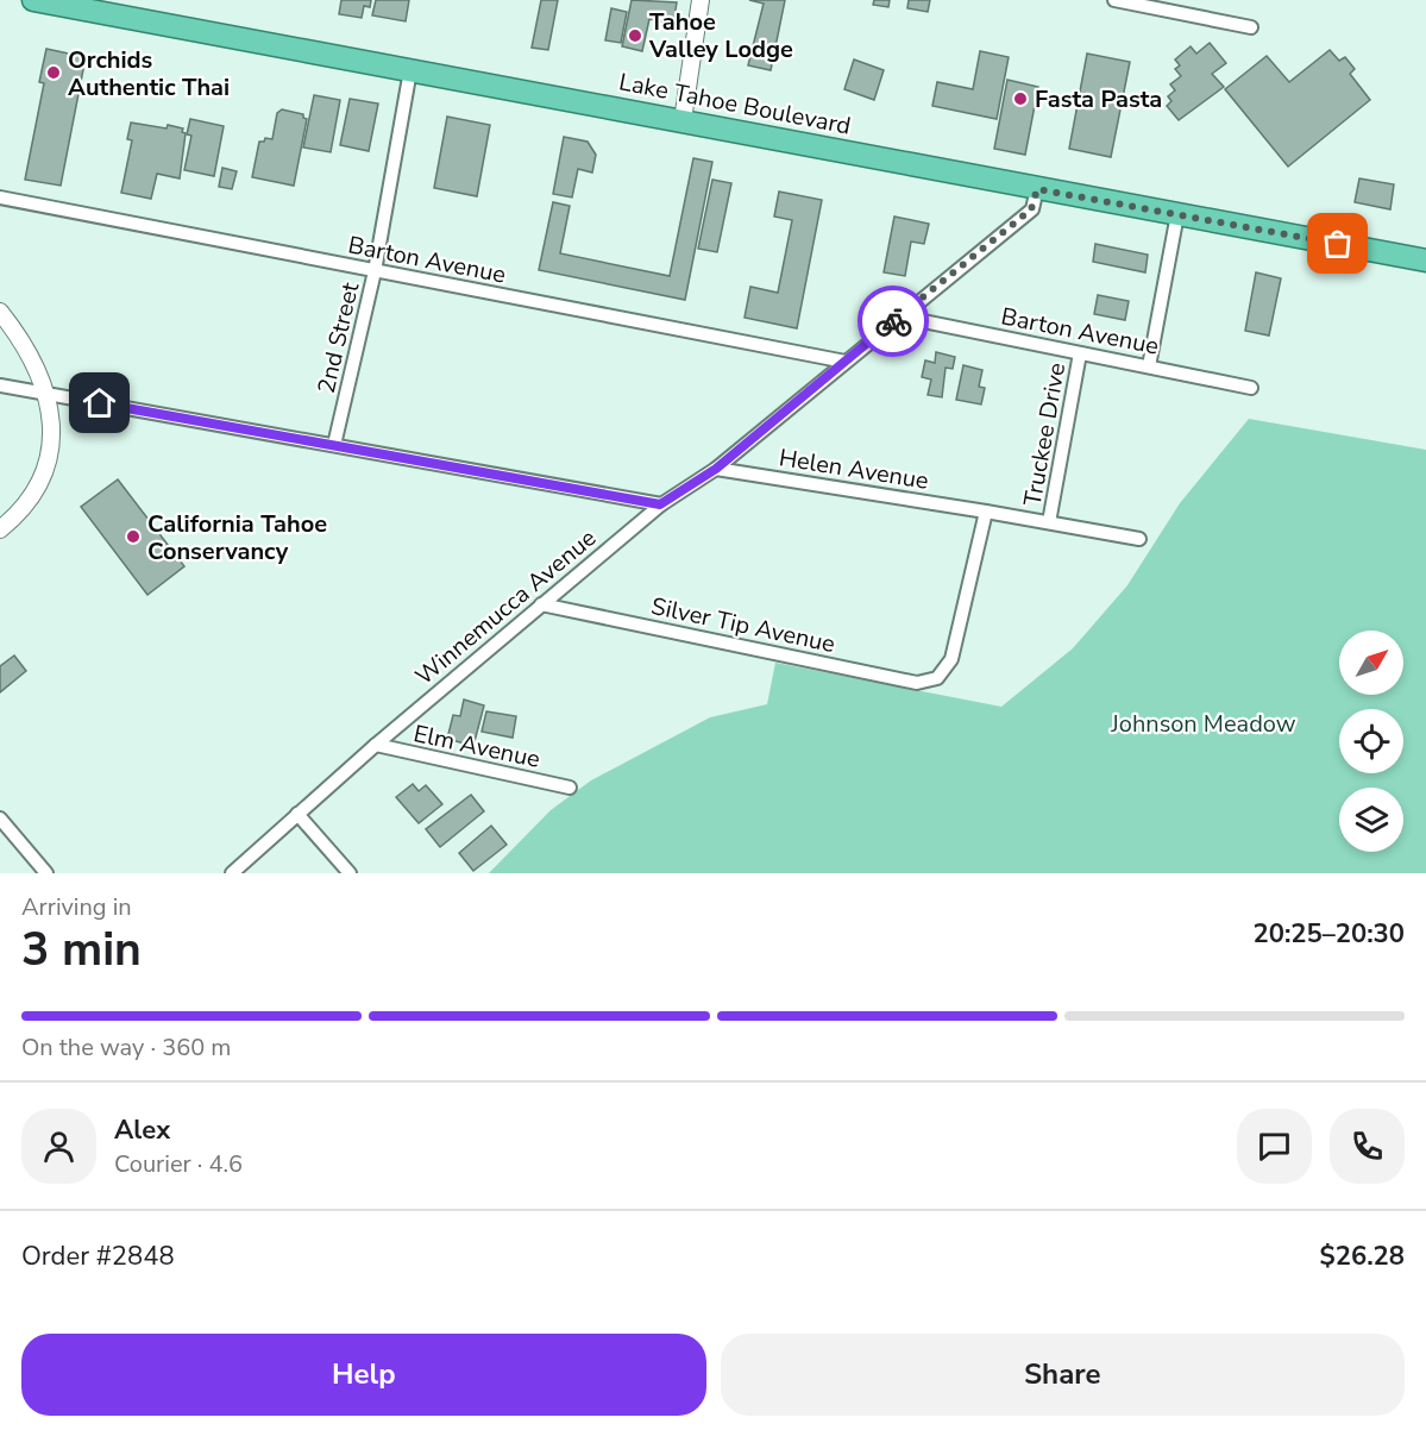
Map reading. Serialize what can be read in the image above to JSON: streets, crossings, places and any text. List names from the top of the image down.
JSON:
{
  "streets": {
    "highway": ["Lake Tahoe Boulevard"],
    "street": [
      "Barton Avenue",
      "2nd Street",
      "Truckee Drive",
      "Helen Avenue",
      "Winnemucca Avenue",
      "Silver Tip Avenue",
      "Elm Avenue"
    ]
  },
  "crossings": [
    ["Lake Tahoe Boulevard", "2nd Street"],
    ["Lake Tahoe Boulevard", "Winnemucca Avenue"],
    ["Barton Avenue", "2nd Street"],
    ["Barton Avenue", "Truckee Drive"],
    ["Barton Avenue", "Winnemucca Avenue"],
    ["Truckee Drive", "Helen Avenue"],
    ["Truckee Drive", "Silver Tip Avenue"],
    ["Helen Avenue", "Winnemucca Avenue"],
    ["Winnemucca Avenue", "Silver Tip Avenue"],
    ["Winnemucca Avenue", "Elm Avenue"]
  ],
  "parks": ["Johnson Meadow"],
  "places": [
    "Tahoe Valley Lodge",
    "Orchids Authentic Thai",
    "Fasta Pasta",
    "California Tahoe Conservancy"
  ],
  "north": "top right",
  "page": {
    "heading": ["3 min", "Arriving in", "20:25–20:30"],
    "panel": [
      "Alex",
      "Courier · 4.6",
      "Order #2848",
      "$26.28"
    ],
    "bar": "On the way · 360 m",
    "buttons": ["Help", "Share"]
  }
}
